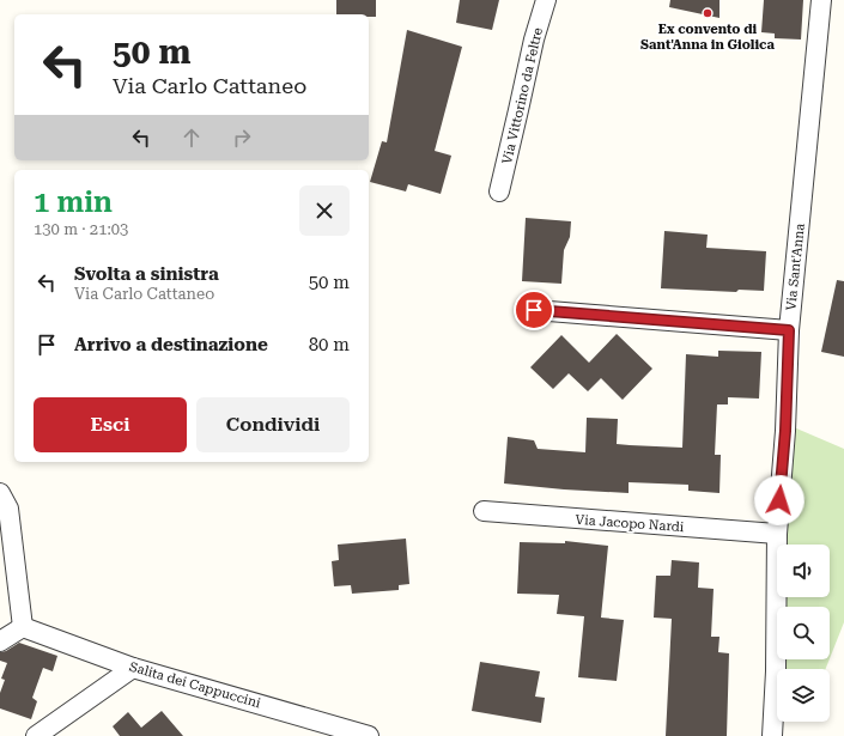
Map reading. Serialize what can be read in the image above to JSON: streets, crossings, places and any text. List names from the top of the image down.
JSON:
{
  "streets": {
    "street": [
      "Via Vittorino da Feltre",
      "Via Sant'Anna",
      "Via Jacopo Nardi",
      "Salita dei Cappuccini"
    ]
  },
  "crossings": [
    ["Via Sant'Anna", "Via Jacopo Nardi"]
  ],
  "places": ["Ex convento di Sant'Anna in Giolica"],
  "page": {
    "turn": ["50 m", "Via Carlo Cattaneo"],
    "heading": ["1 min", "130 m · 21:03"],
    "list": [
      {
        "name": "Svolta a sinistra",
        "note": "Via Carlo Cattaneo",
        "value": "50 m"
      },
      {
        "name": "Arrivo a destinazione",
        "value": "80 m"
      }
    ],
    "buttons": ["Esci", "Condividi"]
  }
}
